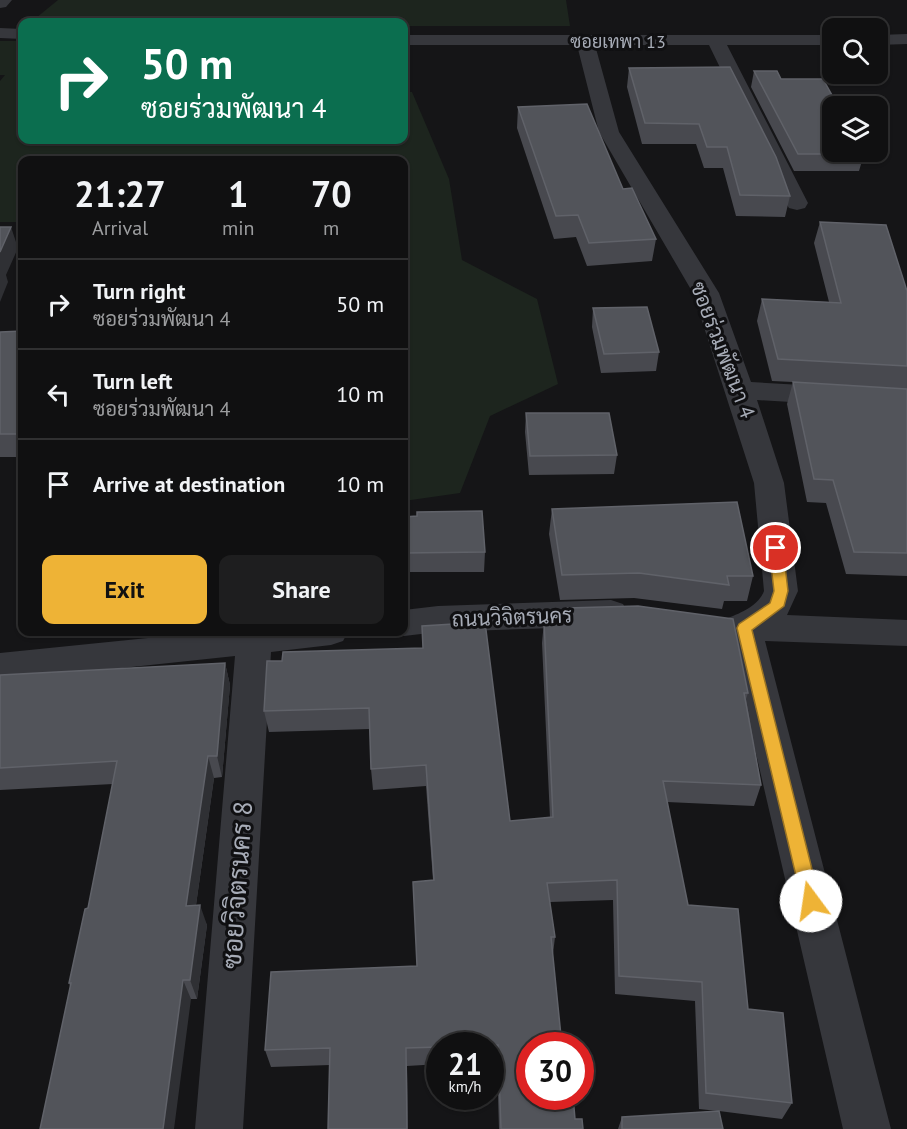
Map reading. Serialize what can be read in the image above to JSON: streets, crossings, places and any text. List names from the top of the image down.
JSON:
{
  "streets": {
    "street": [
      "ซอยเทพา 13",
      "ซอยร่วมพัฒนา 4",
      "ถนนวิจิตรนคร",
      "ซอยวิจิตรนคร 8"
    ]
  },
  "crossings": [
    ["ซอยเทพา 13", "ซอยร่วมพัฒนา 4"]
  ],
  "page": {
    "turn": ["50 m", "ซอยร่วมพัฒนา 4"],
    "eta": [
      "21:27",
      "Arrival",
      "1",
      "min",
      "70",
      "m"
    ],
    "list": [
      {
        "name": "Turn right",
        "note": "ซอยร่วมพัฒนา 4",
        "value": "50 m"
      },
      {
        "name": "Turn left",
        "note": "ซอยร่วมพัฒนา 4",
        "value": "10 m"
      },
      {
        "name": "Arrive at destination",
        "value": "10 m"
      }
    ],
    "buttons": ["Exit", "Share"],
    "speed": "21 km/h",
    "limit": "30"
  }
}
